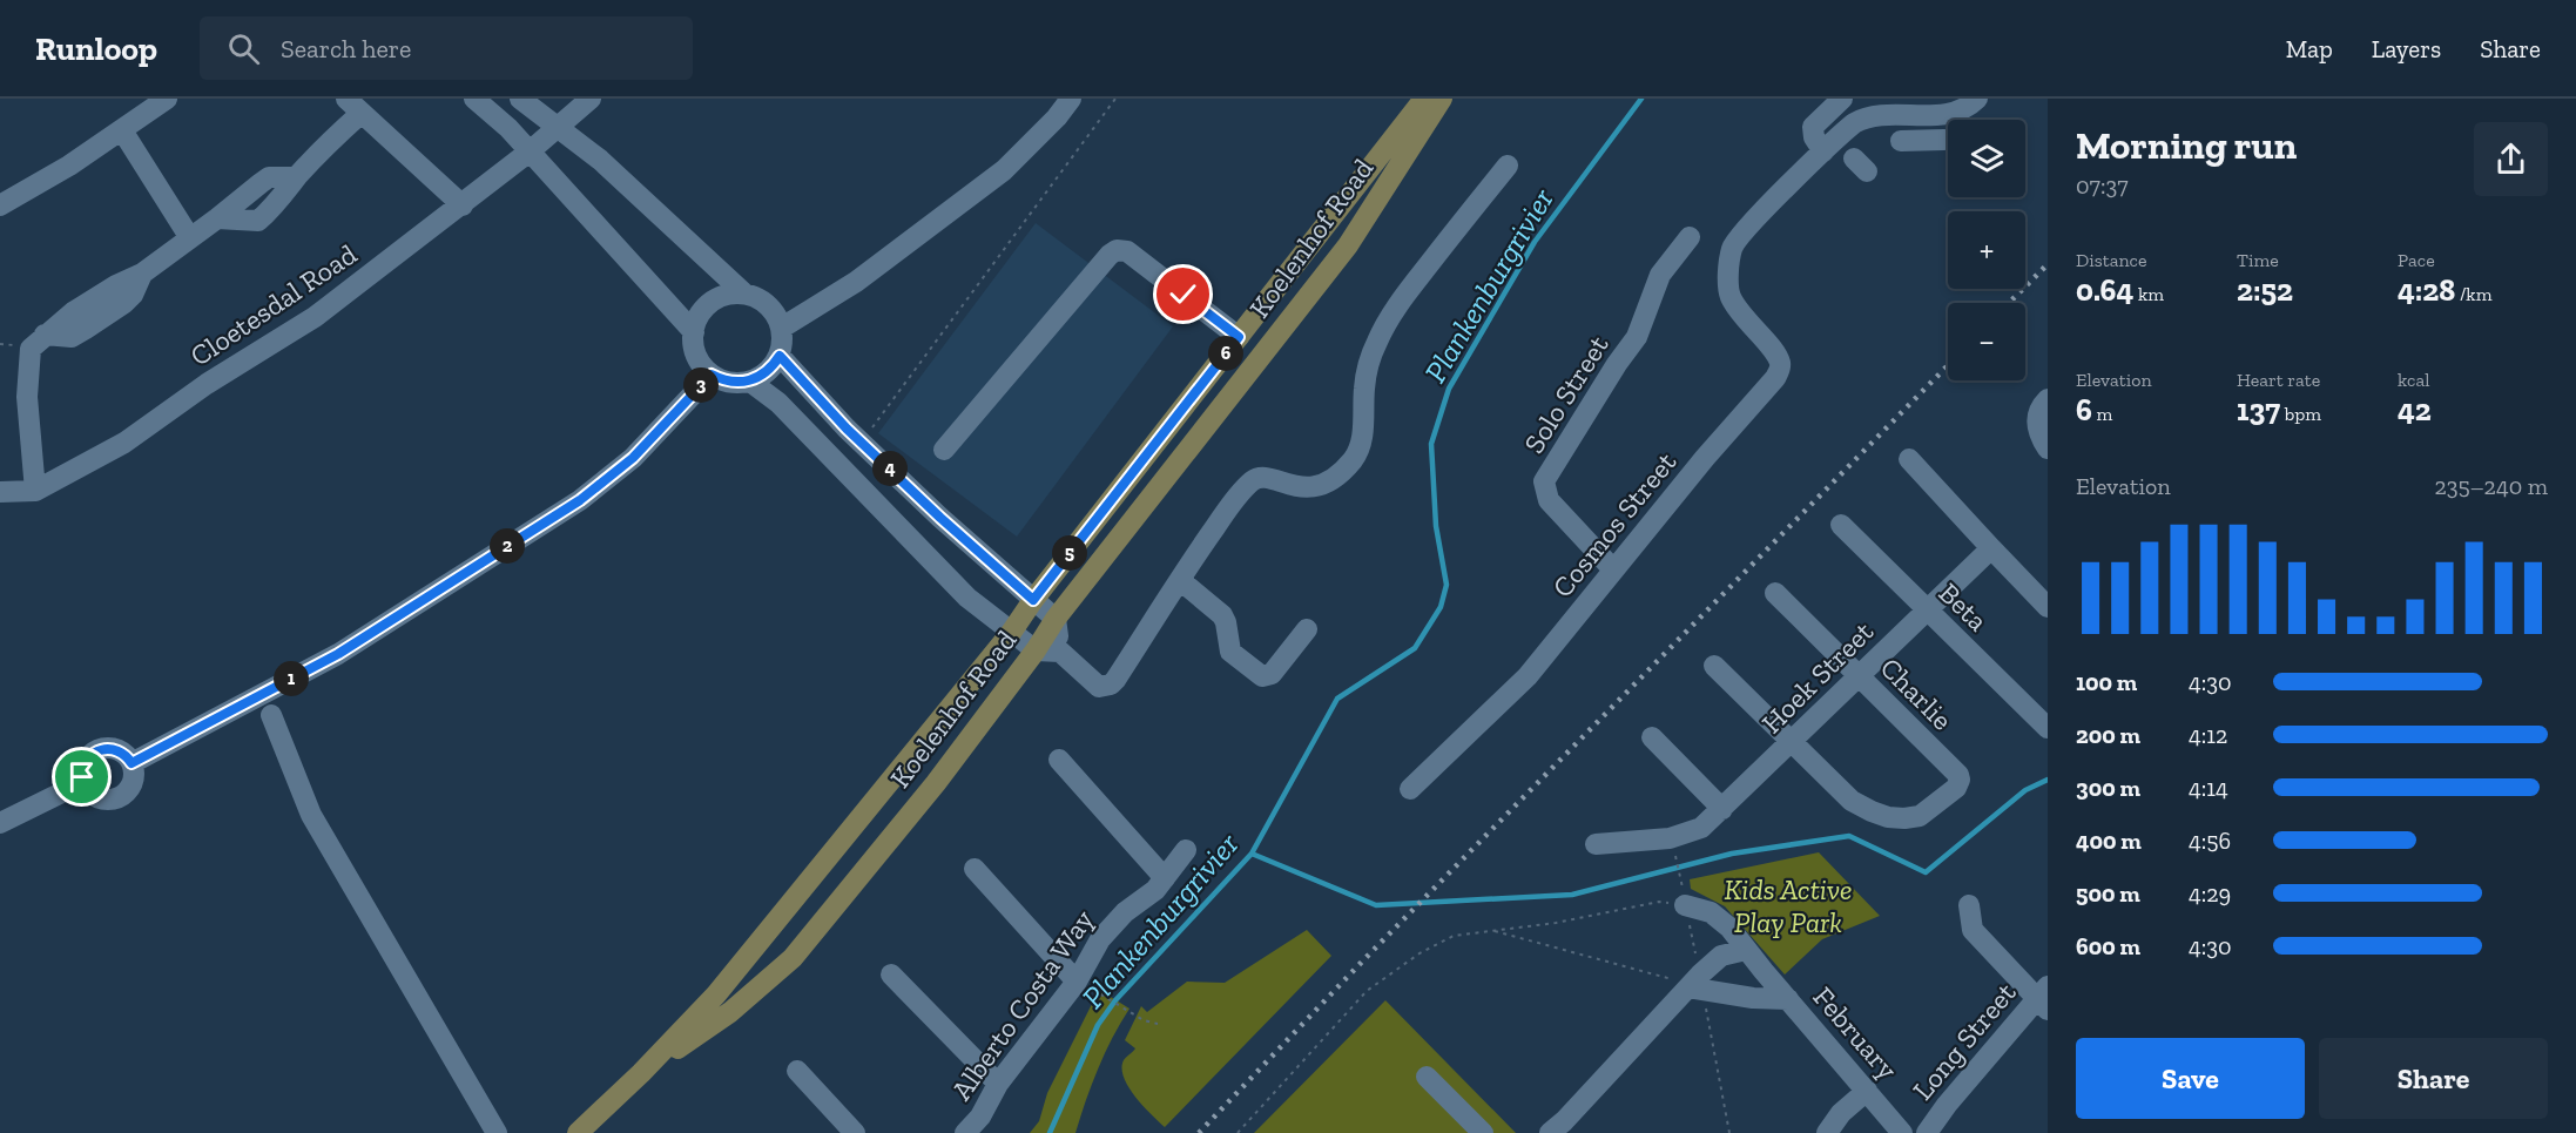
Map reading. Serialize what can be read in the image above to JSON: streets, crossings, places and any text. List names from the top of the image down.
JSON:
{
  "streets": {
    "main road": ["Koelenhof Road"],
    "street": [
      "Cloetesdal Road",
      "Solo Street",
      "Cosmos Street",
      "Beta",
      "Hoek Street",
      "Charlie",
      "Alberto Costa Way",
      "February",
      "Long Street"
    ]
  },
  "crossings": [
    ["Solo Street", "Cosmos Street"],
    ["Beta", "Hoek Street"],
    ["Hoek Street", "Charlie"]
  ],
  "water": ["Plankenburgrivier"],
  "parks": ["Kids Active Play Park"],
  "page": {
    "header": "Runloop",
    "search": "Search here",
    "nav": ["Map", "Layers", "Share"],
    "heading": ["Morning run", "07:37"],
    "map_buttons": ["+", "−"],
    "stats": [
      ["Distance", "0.64 km"],
      ["Time", "2:52"],
      ["Pace", "4:28 /km"],
      ["Elevation", "6 m"],
      ["Heart rate", "137 bpm"],
      ["kcal", "42"]
    ],
    "pins": [
      "6",
      "3",
      "4",
      "2",
      "5",
      "1"
    ],
    "chart": ["Elevation", "235–240 m"],
    "list": [
      {
        "name": "100 m",
        "note": "4:30"
      },
      {
        "name": "200 m",
        "note": "4:12"
      },
      {
        "name": "300 m",
        "note": "4:14"
      },
      {
        "name": "400 m",
        "note": "4:56"
      },
      {
        "name": "500 m",
        "note": "4:29"
      },
      {
        "name": "600 m",
        "note": "4:30"
      }
    ],
    "buttons": ["Save", "Share"]
  }
}
